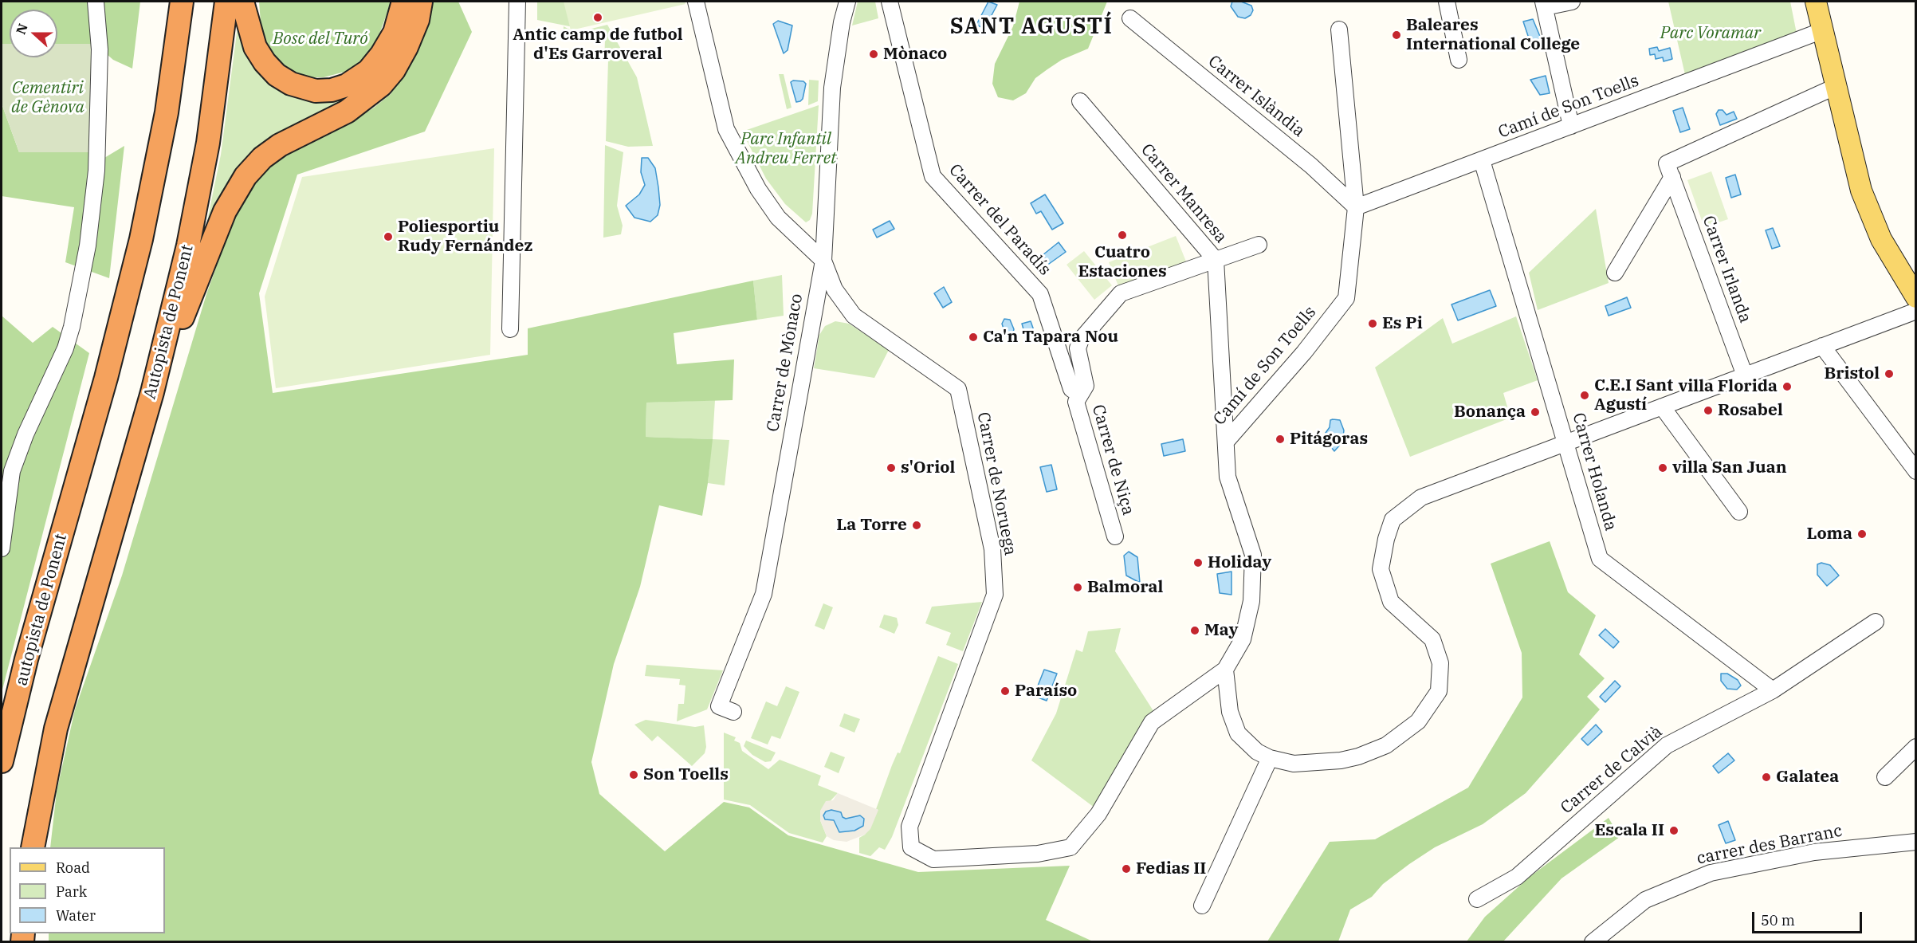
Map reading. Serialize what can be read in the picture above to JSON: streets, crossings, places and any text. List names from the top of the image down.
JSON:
{
  "streets": {
    "highway": ["Autopista de Ponent", "autopista de Ponent"],
    "street": [
      "Carrer Islàndia",
      "Camí de Son Toells",
      "Carrer Manresa",
      "Carrer del Paradís",
      "Carrer Irlanda",
      "Carrer de Mònaco",
      "Carrer de Niça",
      "Carrer Holanda",
      "Carrer de Noruega",
      "Carrer de Calvià",
      "carrer des Barranc"
    ]
  },
  "crossings": [
    ["Carrer Islàndia", "Camí de Son Toells"],
    ["Camí de Son Toells", "Carrer Manresa"],
    ["Camí de Son Toells", "Carrer Holanda"],
    ["Camí de Son Toells", "Carrer de Noruega"],
    ["Carrer del Paradís", "Carrer de Niça"],
    ["Autopista de Ponent", "autopista de Ponent"],
    ["Carrer de Mònaco", "Carrer de Noruega"],
    ["Carrer Holanda", "Carrer de Calvià"]
  ],
  "districts": ["SANT AGUSTÍ"],
  "parks": [
    "Parc Voramar",
    "Bosc del Turó",
    "Cementiri de Gènova",
    "Parc Infantil Andreu Ferret"
  ],
  "places": [
    "Antic camp de futbol d'Es Garroveral",
    "Baleares International College",
    "Mònaco",
    "Cuatro Estaciones",
    "Poliesportiu Rudy Fernández",
    "Es Pi",
    "Ca'n Tapara Nou",
    "Bristol",
    "villa Florida",
    "C.E.I Sant Agustí",
    "Rosabel",
    "Bonança",
    "Pitágoras",
    "s'Oriol",
    "villa San Juan",
    "La Torre",
    "Loma",
    "Holiday",
    "Balmoral",
    "May",
    "Paraíso",
    "Son Toells",
    "Galatea",
    "Escala II",
    "Fedias II"
  ],
  "legend": ["Road", "Park", "Water"],
  "scale_bar": "50 m",
  "north": "left"
}
